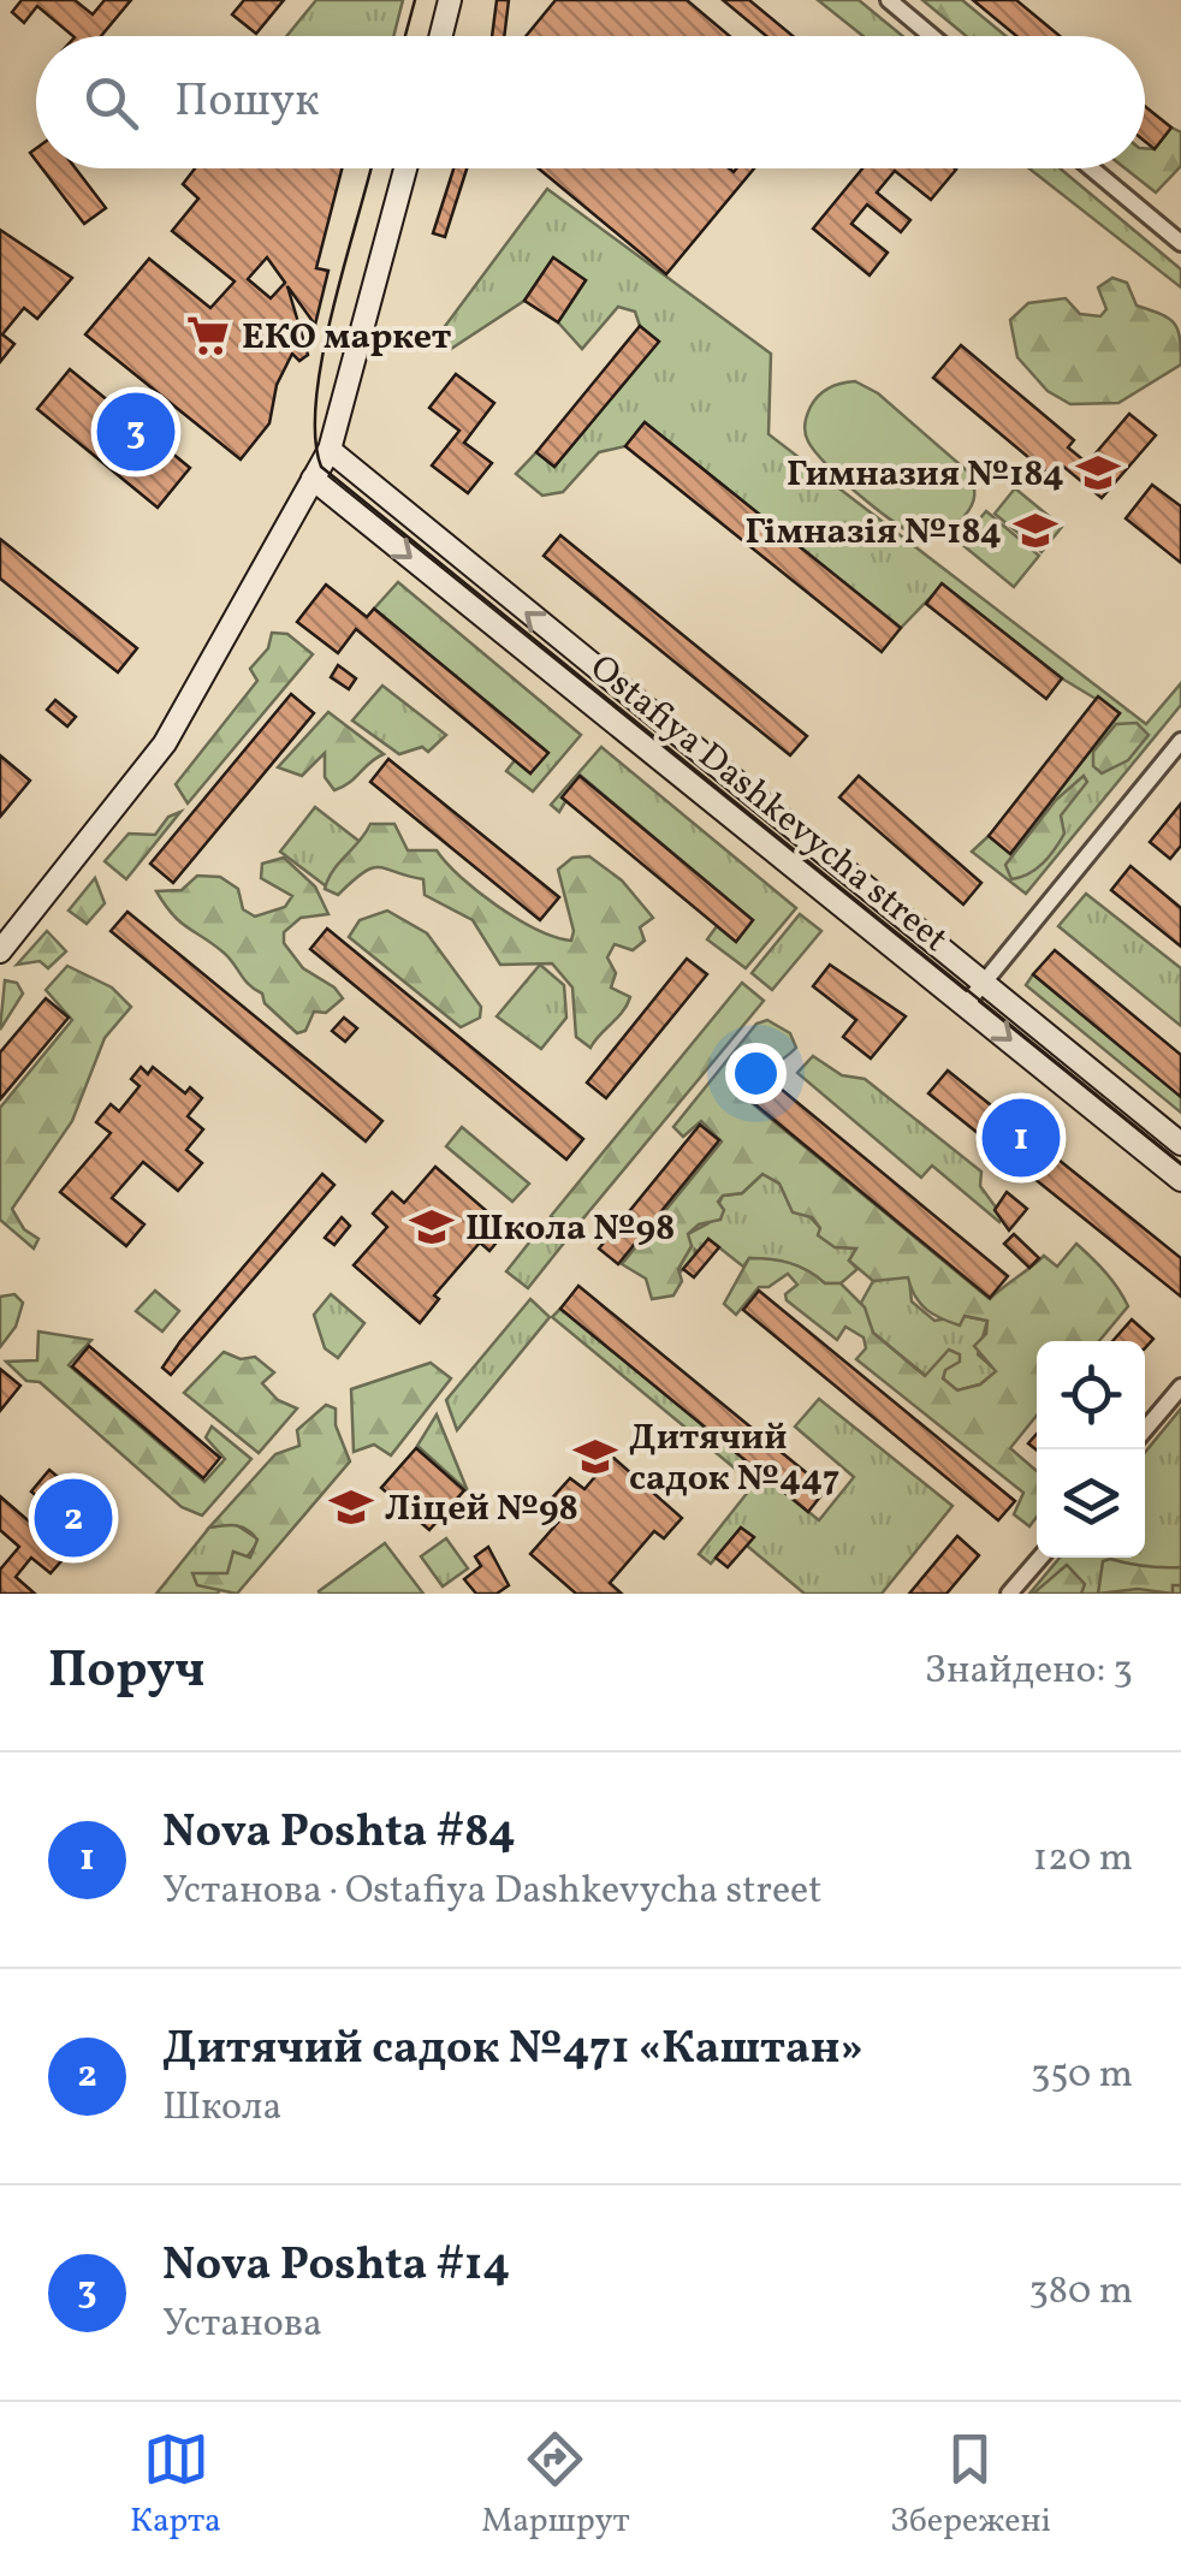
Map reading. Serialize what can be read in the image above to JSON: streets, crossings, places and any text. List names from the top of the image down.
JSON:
{
  "streets": {
    "street": ["Ostafiya Dashkevycha street"]
  },
  "places": {
    "supermarket": ["ЕКО маркет"],
    "school or university": [
      "Гимназия №184",
      "Гімназія №184",
      "Школа №98",
      "Дитячий садок №447",
      "Ліцей №98"
    ]
  },
  "page": {
    "search": "Пошук",
    "pins": ["3", "1", "2"],
    "heading": ["Поруч", "Знайдено: 3"],
    "list": [
      {
        "mark": "1",
        "name": "Nova Poshta #84",
        "note": "Установа · Ostafiya Dashkevycha street",
        "value": "120 m"
      },
      {
        "mark": "2",
        "name": "Дитячий садок №471 «Каштан»",
        "note": "Школа",
        "value": "350 m"
      },
      {
        "mark": "3",
        "name": "Nova Poshta #14",
        "note": "Установа",
        "value": "380 m"
      }
    ],
    "nav": ["Карта", "Маршрут", "Збережені"]
  }
}
